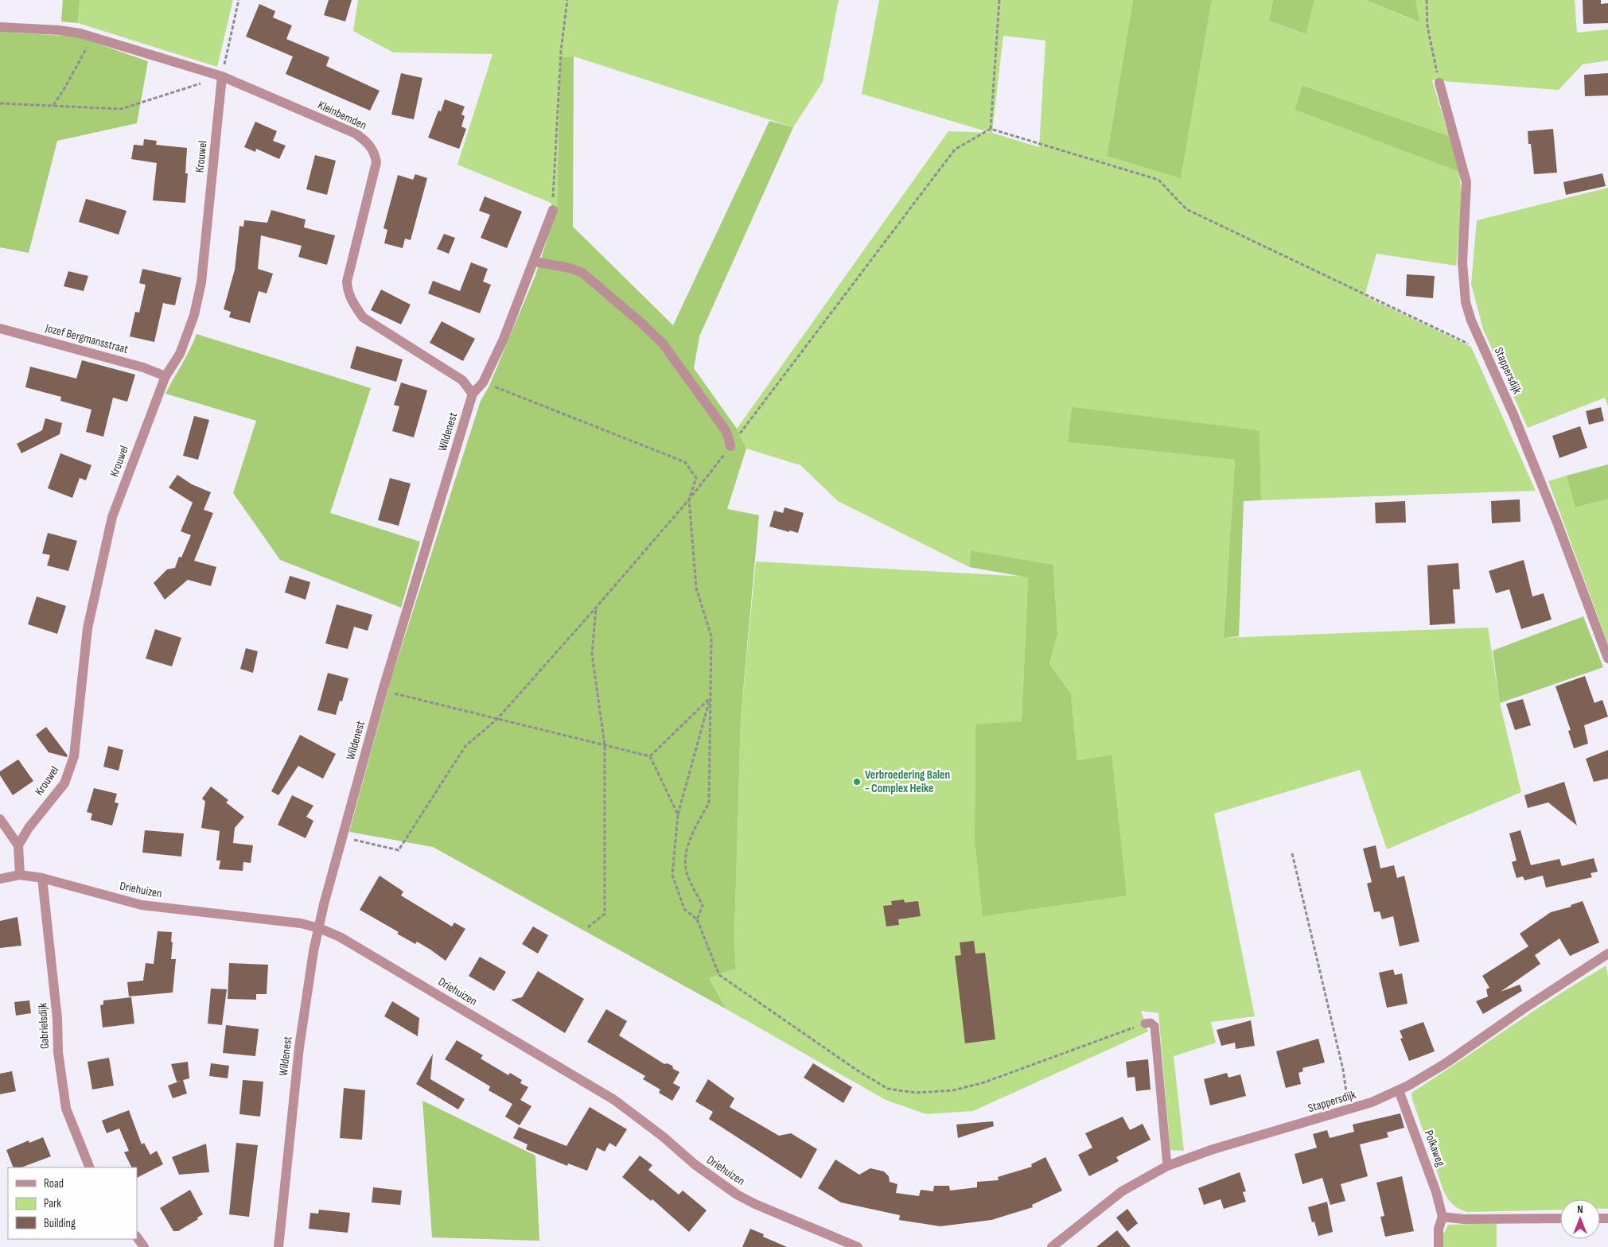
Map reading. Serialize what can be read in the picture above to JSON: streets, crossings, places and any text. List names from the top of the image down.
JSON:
{
  "streets": {
    "street": [
      "Kleinbemden",
      "Krouwel",
      "Jozef Bergmansstraat",
      "Stappersdijk",
      "Wildenest",
      "Driehuizen",
      "Gabrielsdijk",
      "Polkaweg"
    ]
  },
  "crossings": [
    ["Kleinbemden", "Krouwel"],
    ["Kleinbemden", "Wildenest"],
    ["Krouwel", "Jozef Bergmansstraat"],
    ["Stappersdijk", "Polkaweg"],
    ["Wildenest", "Driehuizen"],
    ["Driehuizen", "Gabrielsdijk"]
  ],
  "places": ["Verbroedering Balen - Complex Heike"],
  "legend": ["Road", "Park", "Building"],
  "north": "top"
}
